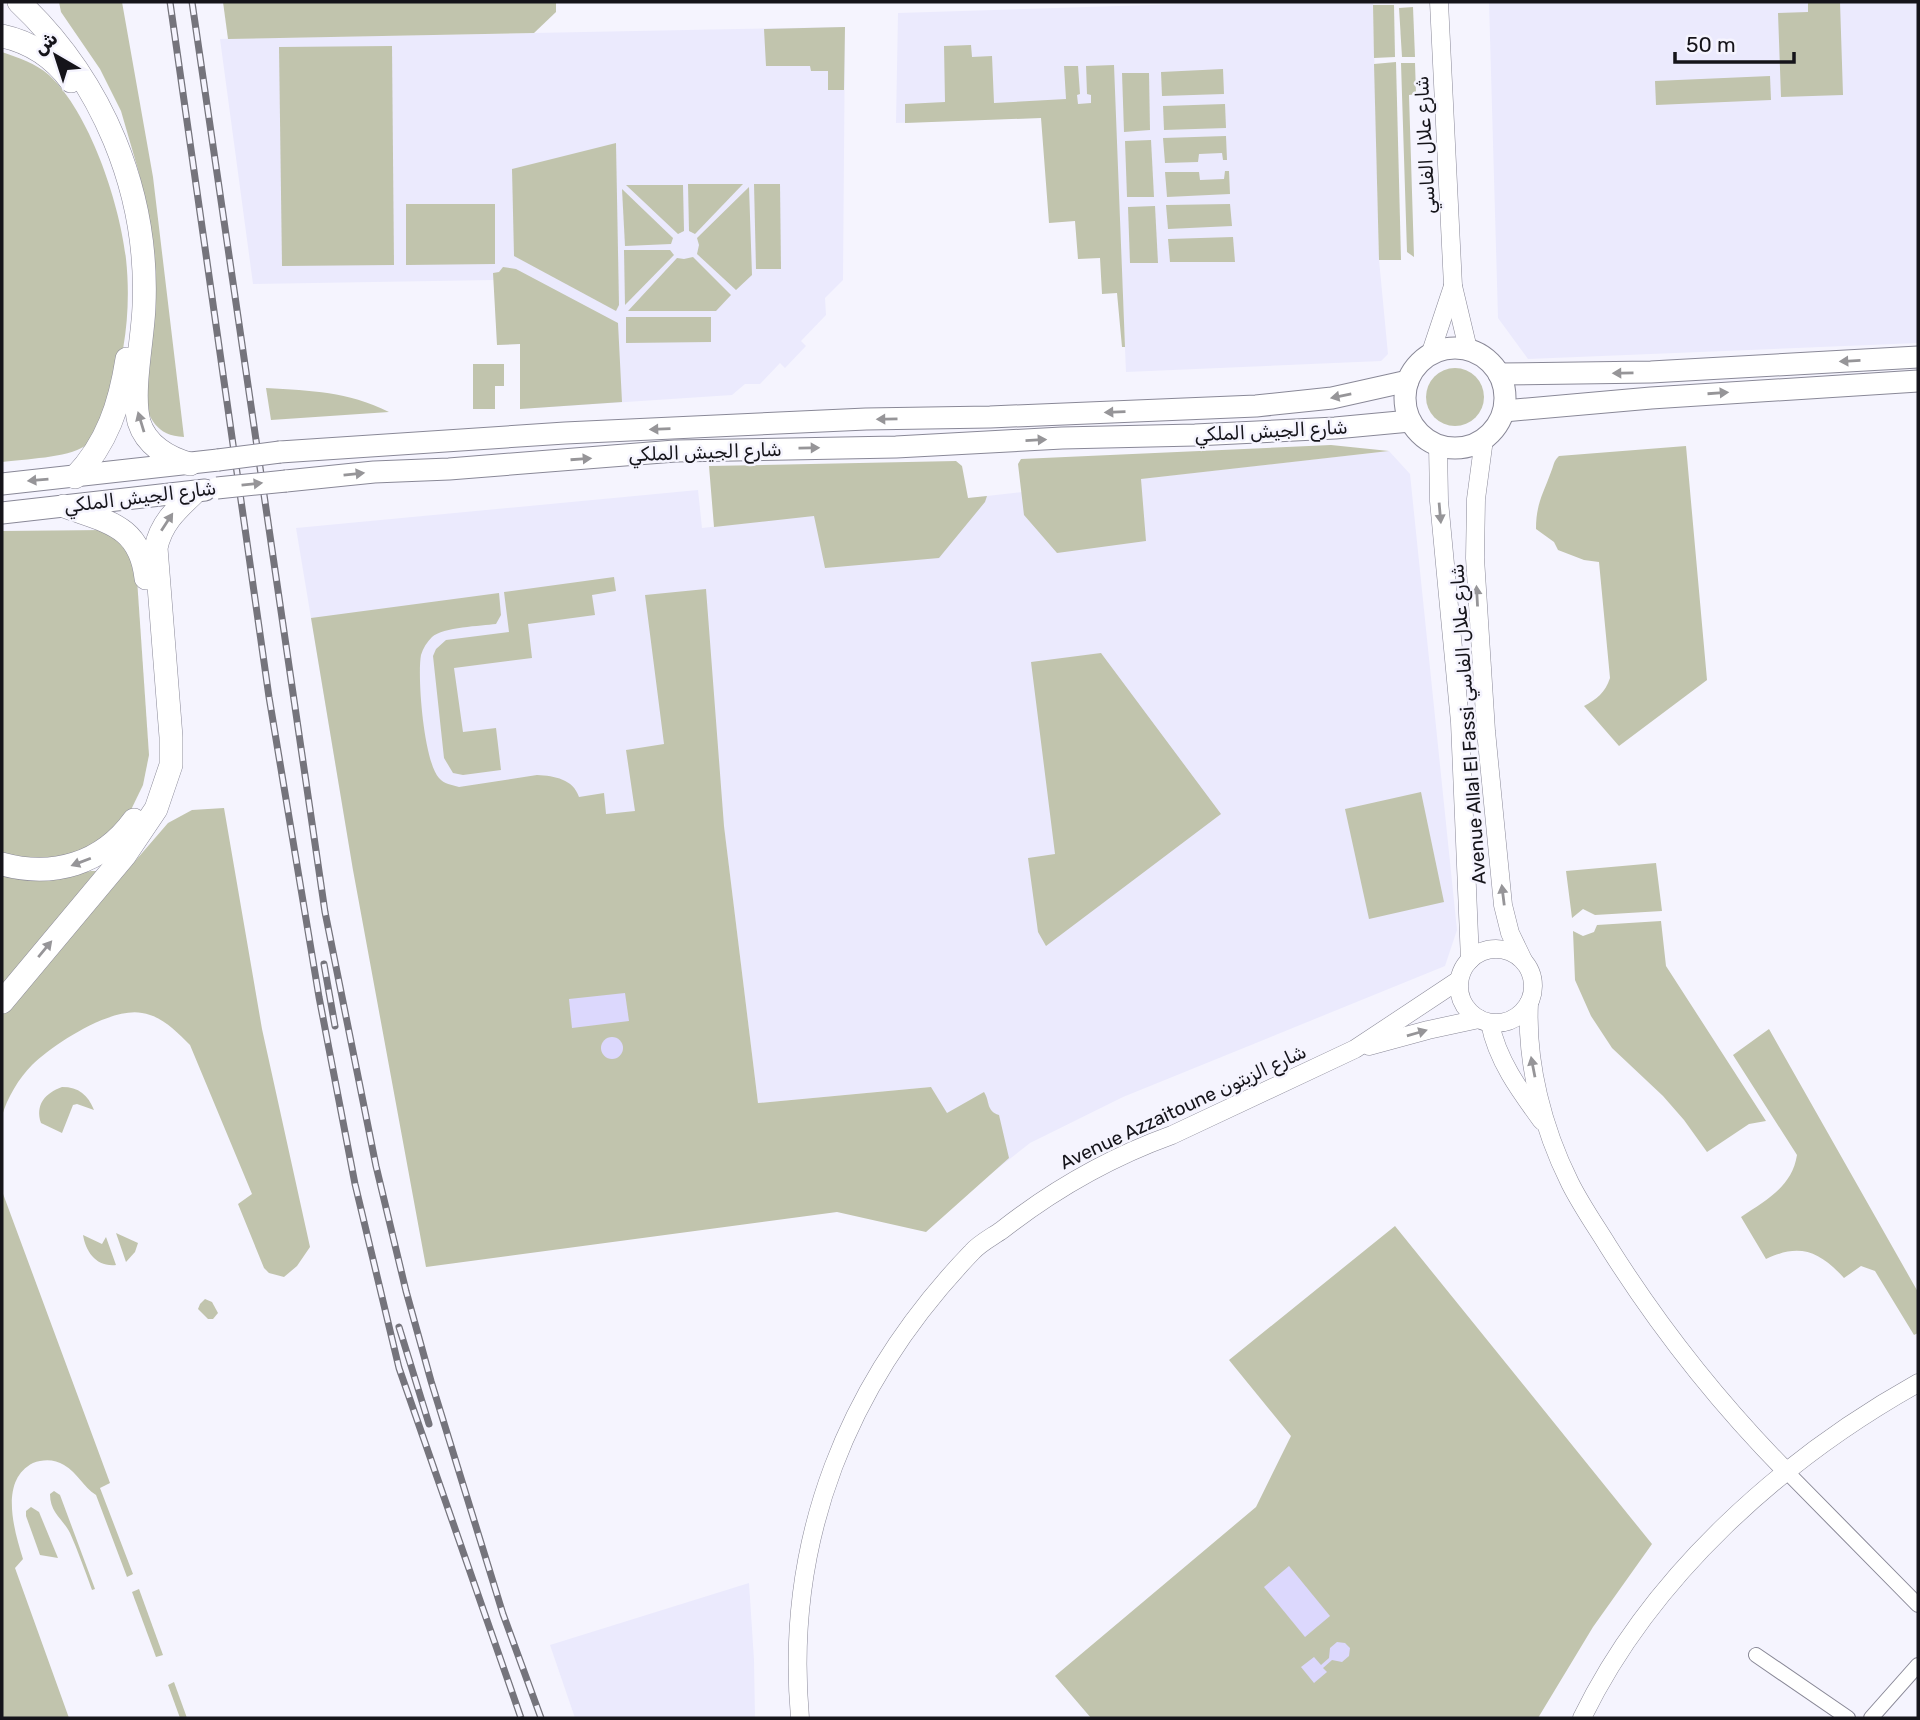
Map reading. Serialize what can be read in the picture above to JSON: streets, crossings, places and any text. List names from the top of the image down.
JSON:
{
  "streets": {
    "main road": ["شارع الجيش الملكي"],
    "street": ["شارع علال الفاسي", "Avenue Allal El Fassi شارع علال الفاسي", "Avenue Azzaitoune شارع الزيتون"]
  },
  "crossings": [
    ["شارع علال الفاسي", "شارع الجيش الملكي"],
    ["شارع علال الفاسي", "Avenue Allal El Fassi شارع علال الفاسي"],
    ["شارع الجيش الملكي", "Avenue Allal El Fassi شارع علال الفاسي"],
    ["Avenue Allal El Fassi شارع علال الفاسي", "Avenue Azzaitoune شارع الزيتون"]
  ],
  "scale_bar": "50 m",
  "north": "top left"
}
